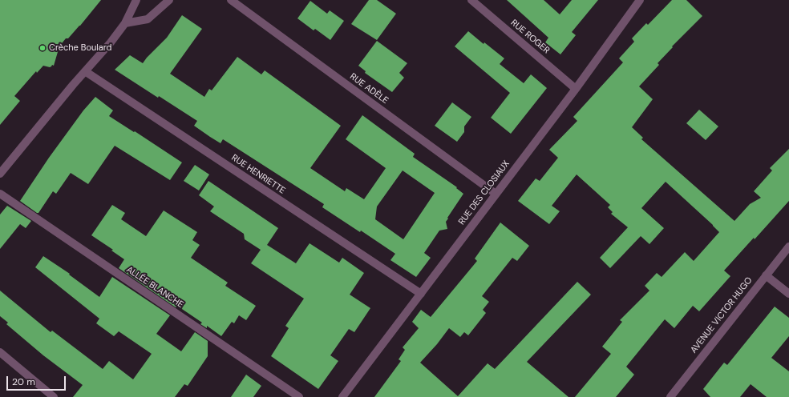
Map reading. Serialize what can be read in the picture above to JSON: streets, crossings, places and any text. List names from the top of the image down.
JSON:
{
  "streets": {
    "street": [
      "RUE ROGER",
      "RUE ADÈLE",
      "RUE HENRIETTE",
      "RUE DES CLOSIAUX",
      "ALLÉE BLANCHE",
      "AVENUE VICTOR HUGO"
    ]
  },
  "crossings": [
    ["RUE ROGER", "RUE DES CLOSIAUX"],
    ["RUE ADÈLE", "RUE DES CLOSIAUX"],
    ["RUE HENRIETTE", "RUE DES CLOSIAUX"]
  ],
  "places": ["Crèche Boulard"],
  "scale_bar": "20 m"
}
